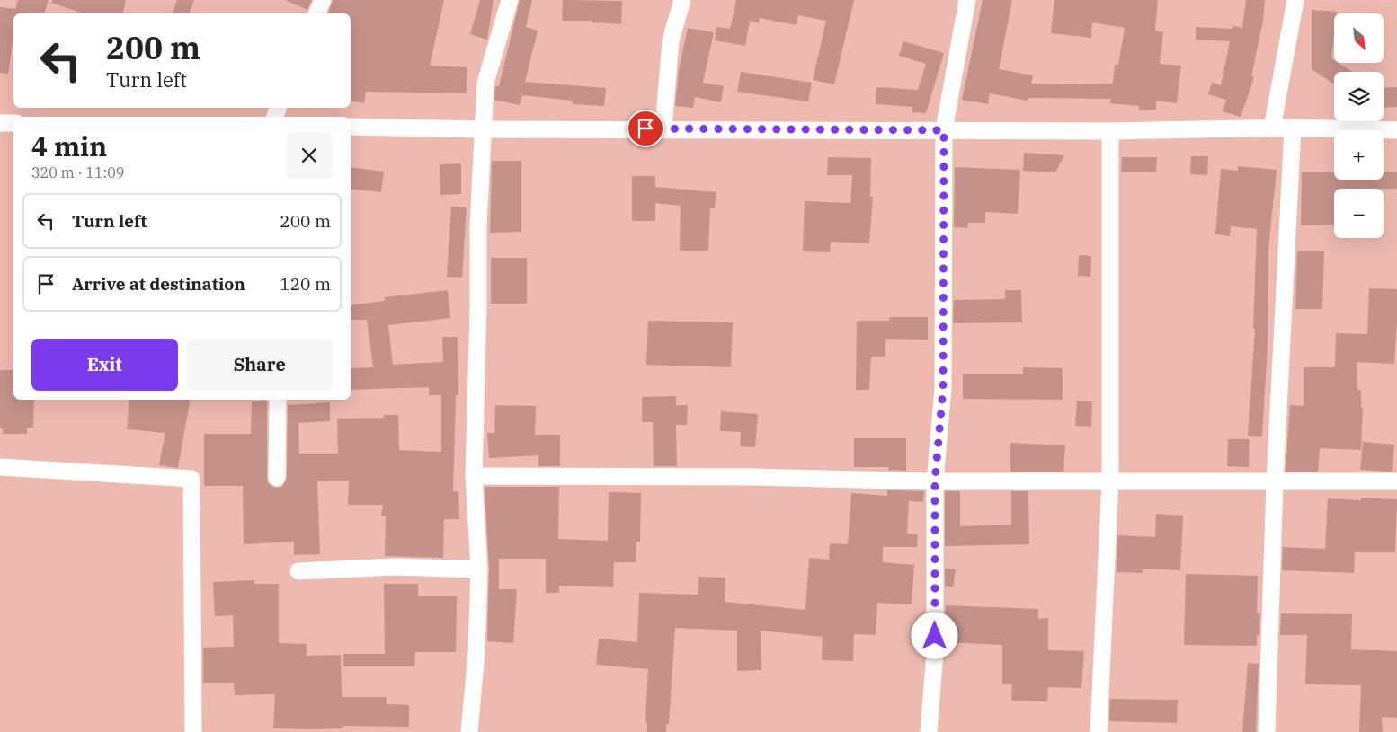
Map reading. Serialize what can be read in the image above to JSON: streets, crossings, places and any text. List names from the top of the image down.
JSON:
{
  "north": "bottom right",
  "page": {
    "map_buttons": ["+", "−"],
    "turn": ["200 m", "Turn left"],
    "heading": ["4 min", "320 m · 11:09"],
    "list": [
      {
        "name": "Turn left",
        "value": "200 m"
      },
      {
        "name": "Arrive at destination",
        "value": "120 m"
      }
    ],
    "buttons": ["Exit", "Share"]
  }
}
